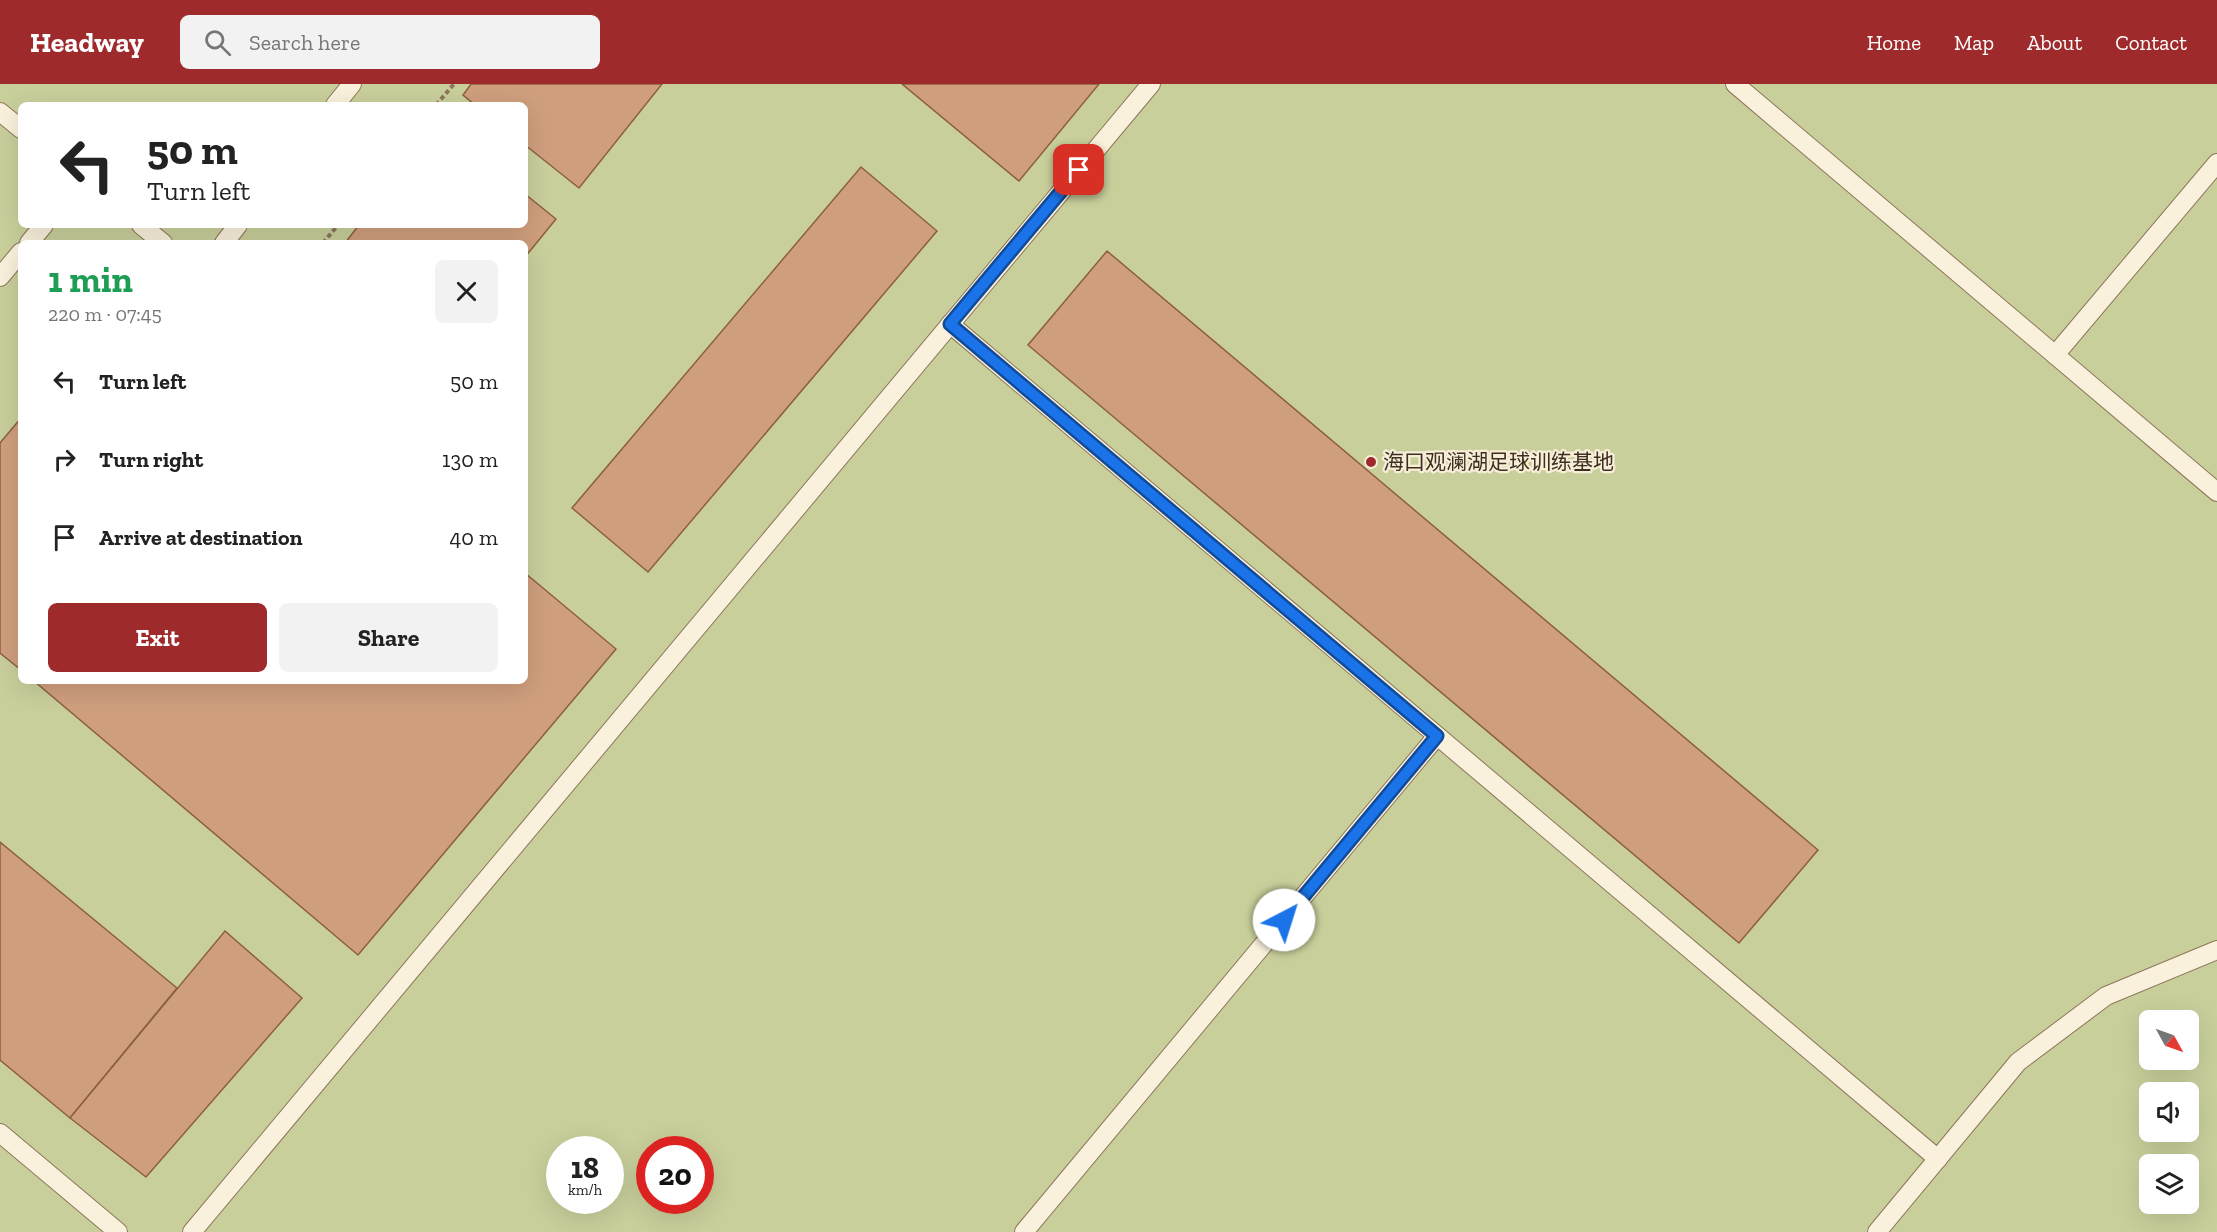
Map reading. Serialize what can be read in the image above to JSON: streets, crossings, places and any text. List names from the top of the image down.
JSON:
{
  "places": ["海口观澜湖足球训练基地"],
  "north": "bottom right",
  "page": {
    "header": "Headway",
    "search": "Search here",
    "nav": [
      "Home",
      "Map",
      "About",
      "Contact"
    ],
    "turn": ["50 m", "Turn left"],
    "heading": ["1 min", "220 m · 07:45"],
    "list": [
      {
        "name": "Turn left",
        "value": "50 m"
      },
      {
        "name": "Turn right",
        "value": "130 m"
      },
      {
        "name": "Arrive at destination",
        "value": "40 m"
      }
    ],
    "buttons": ["Exit", "Share"],
    "speed": "18 km/h",
    "limit": "20"
  }
}
